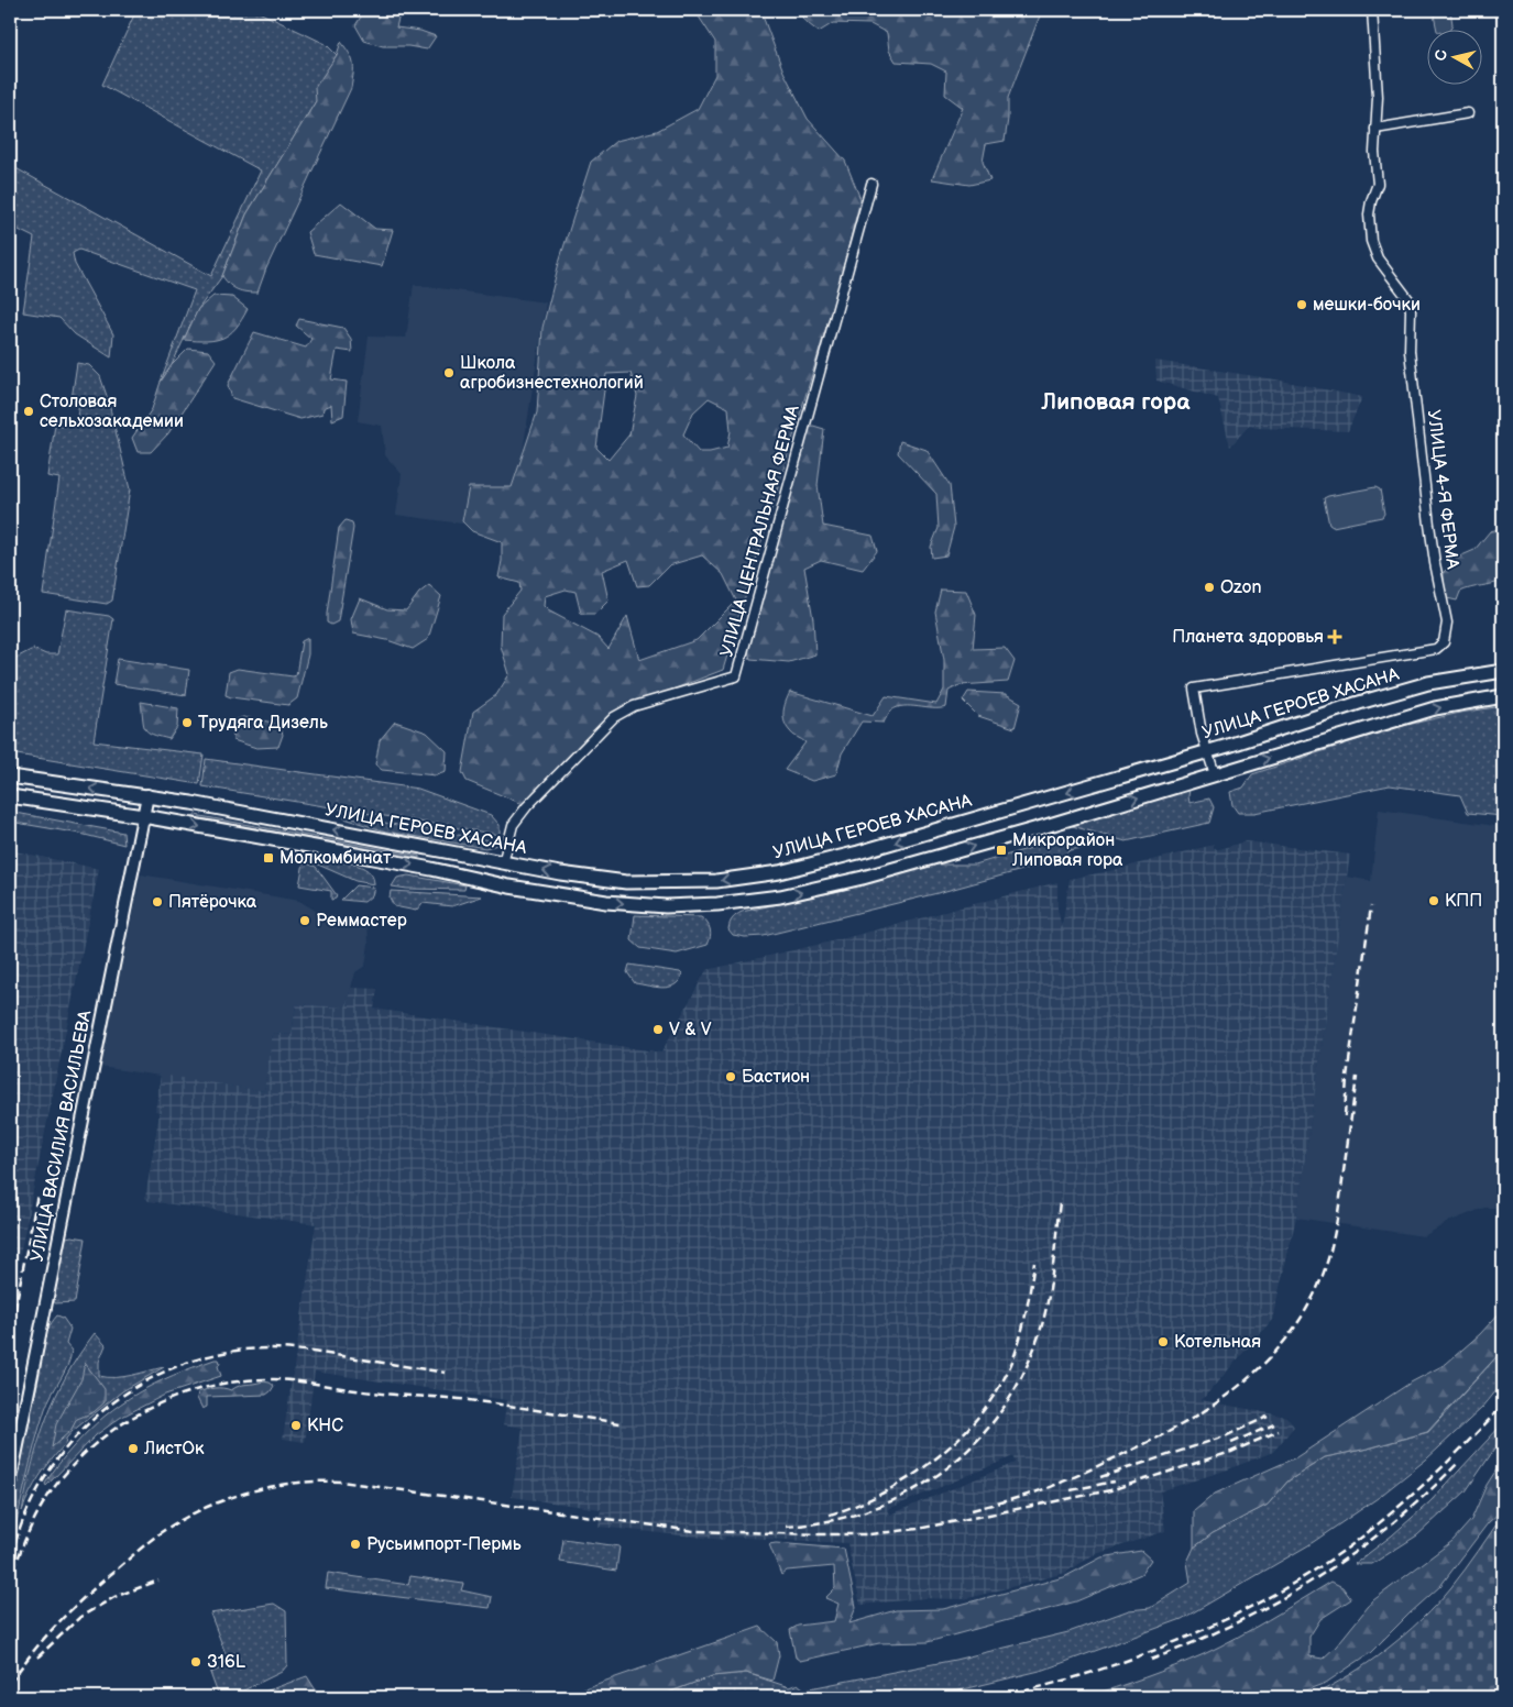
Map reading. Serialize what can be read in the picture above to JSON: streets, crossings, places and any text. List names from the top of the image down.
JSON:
{
  "streets": {
    "main road": ["УЛИЦА ГЕРОЕВ ХАСАНА", "УЛИЦА ВАСИЛИЯ ВАСИЛЬЕВА"],
    "street": ["УЛИЦА 4-Я ФЕРМА", "УЛИЦА ЦЕНТРАЛЬНАЯ ФЕРМА"]
  },
  "crossings": [
    ["УЛИЦА 4-Я ФЕРМА", "УЛИЦА ГЕРОЕВ ХАСАНА"],
    ["УЛИЦА ЦЕНТРАЛЬНАЯ ФЕРМА", "УЛИЦА ГЕРОЕВ ХАСАНА"],
    ["УЛИЦА ГЕРОЕВ ХАСАНА", "УЛИЦА ВАСИЛИЯ ВАСИЛЬЕВА"]
  ],
  "districts": ["Липовая гора"],
  "places": {
    "other": [
      "мешки-бочки",
      "Школа агробизнестехнологий",
      "Столовая сельхозакадемии",
      "Ozon",
      "Трудяга Дизель",
      "КПП",
      "Пятёрочка",
      "Реммастер",
      "V & V",
      "Бастион",
      "Котельная",
      "КНС",
      "ЛистОк",
      "Русьимпорт-Пермь",
      "316L"
    ],
    "health": ["Планета здоровья"],
    "transit": ["Микрорайон Липовая гора", "Молкомбинат"]
  },
  "north": "left"
}
